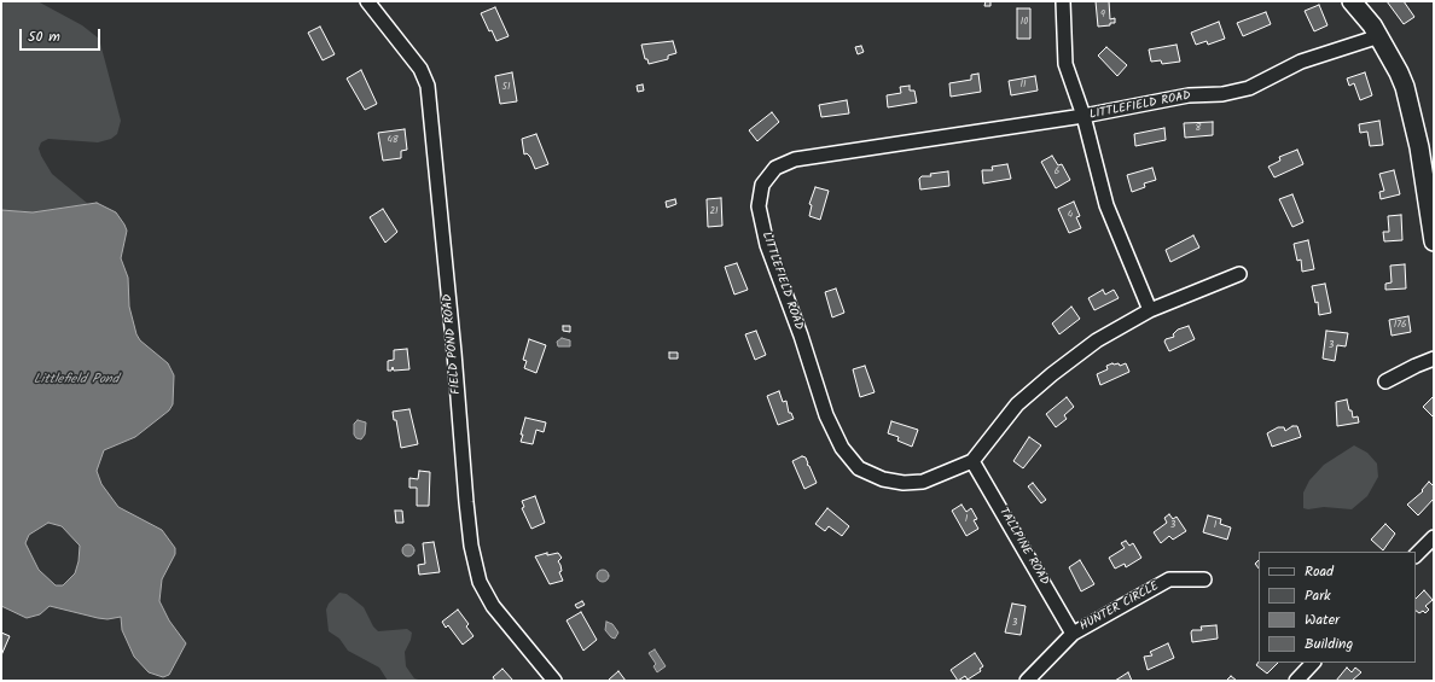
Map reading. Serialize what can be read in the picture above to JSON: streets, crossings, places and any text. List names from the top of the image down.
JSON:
{
  "streets": {
    "street": [
      "LITTLEFIELD ROAD",
      "FIELD POND ROAD",
      "TALLPINE ROAD",
      "HUNTER CIRCLE"
    ]
  },
  "crossings": [
    ["LITTLEFIELD ROAD", "TALLPINE ROAD"],
    ["TALLPINE ROAD", "HUNTER CIRCLE"]
  ],
  "water": ["Littlefield Pond"],
  "house_numbers": [
    "9",
    "10",
    "11",
    "51",
    "8",
    "48",
    "6",
    "21",
    "4",
    "176",
    "3",
    "1",
    "3",
    "1",
    "3"
  ],
  "legend": [
    "Road",
    "Park",
    "Water",
    "Building"
  ],
  "scale_bar": "50 m"
}
